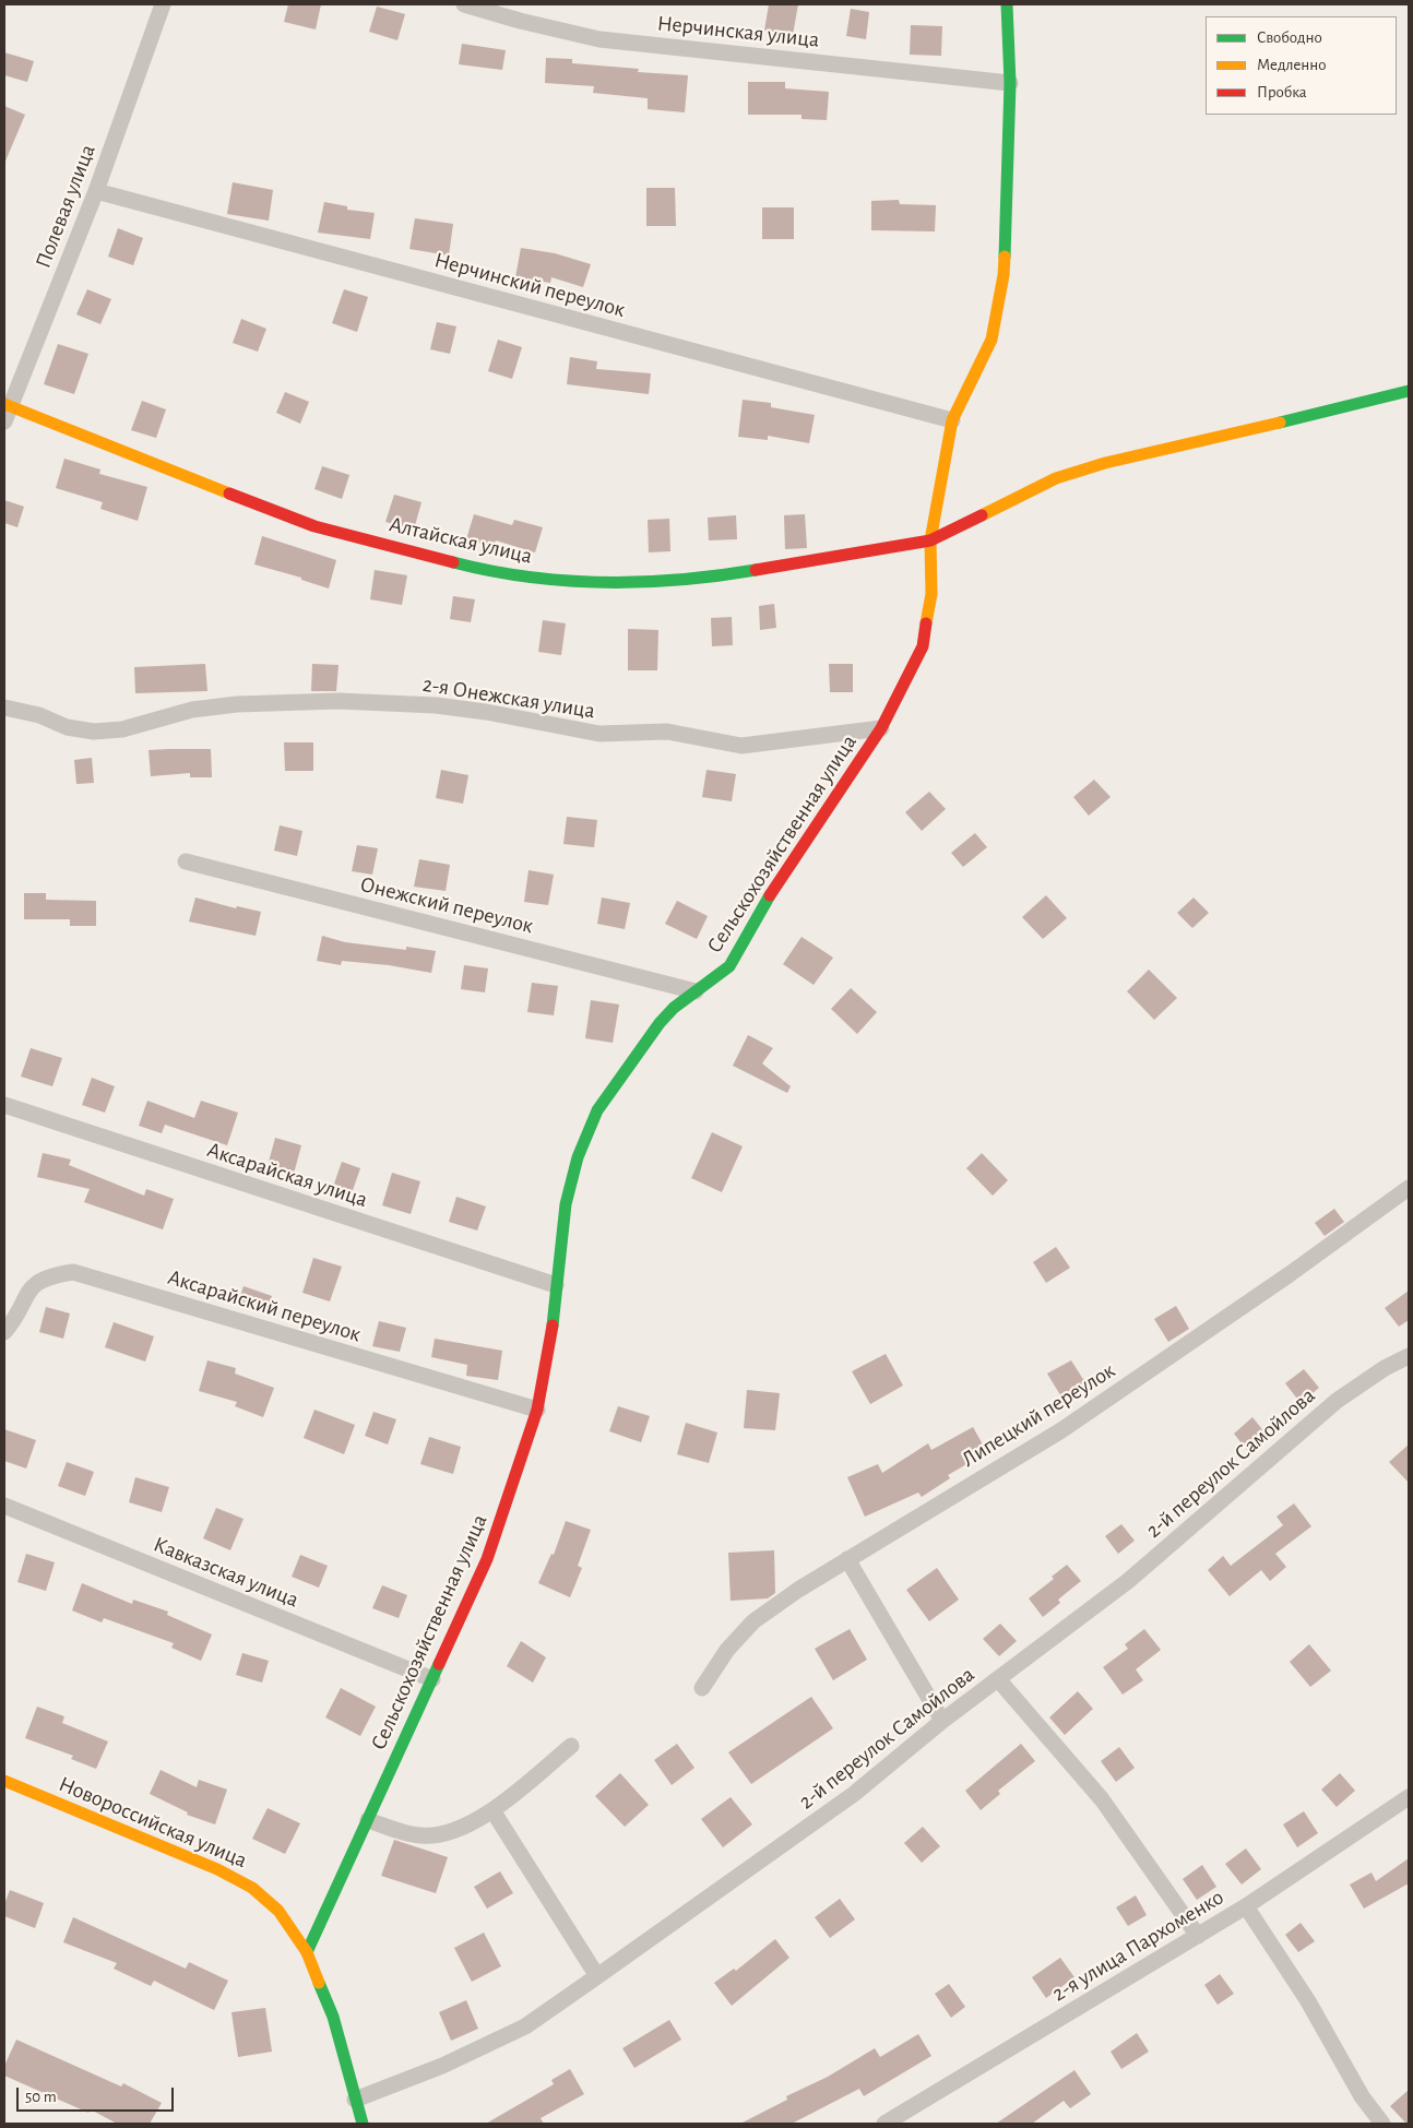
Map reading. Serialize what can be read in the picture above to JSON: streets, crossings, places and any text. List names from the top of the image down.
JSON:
{
  "streets": {
    "street": [
      "Нерчинская улица",
      "Полевая улица",
      "Нерчинский переулок",
      "Алтайская улица",
      "2-я Онежская улица",
      "Сельскохозяйственная улица",
      "Онежский переулок",
      "Аксарайская улица",
      "Аксарайский переулок",
      "Липецкий переулок",
      "2-й переулок Самойлова",
      "Кавказская улица",
      "Новороссийская улица",
      "2-я улица Пархоменко"
    ]
  },
  "crossings": [
    ["Нерчинская улица", "Сельскохозяйственная улица"],
    ["Полевая улица", "Нерчинский переулок"],
    ["Полевая улица", "Алтайская улица"],
    ["Нерчинский переулок", "Сельскохозяйственная улица"],
    ["Алтайская улица", "Сельскохозяйственная улица"],
    ["2-я Онежская улица", "Сельскохозяйственная улица"],
    ["Сельскохозяйственная улица", "Онежский переулок"],
    ["Сельскохозяйственная улица", "Аксарайская улица"],
    ["Сельскохозяйственная улица", "Аксарайский переулок"],
    ["Сельскохозяйственная улица", "Кавказская улица"],
    ["Сельскохозяйственная улица", "Новороссийская улица"],
    ["2-й переулок Самойлова", "Новороссийская улица"]
  ],
  "legend": ["Свободно", "Медленно", "Пробка"],
  "scale_bar": "50 m"
}
